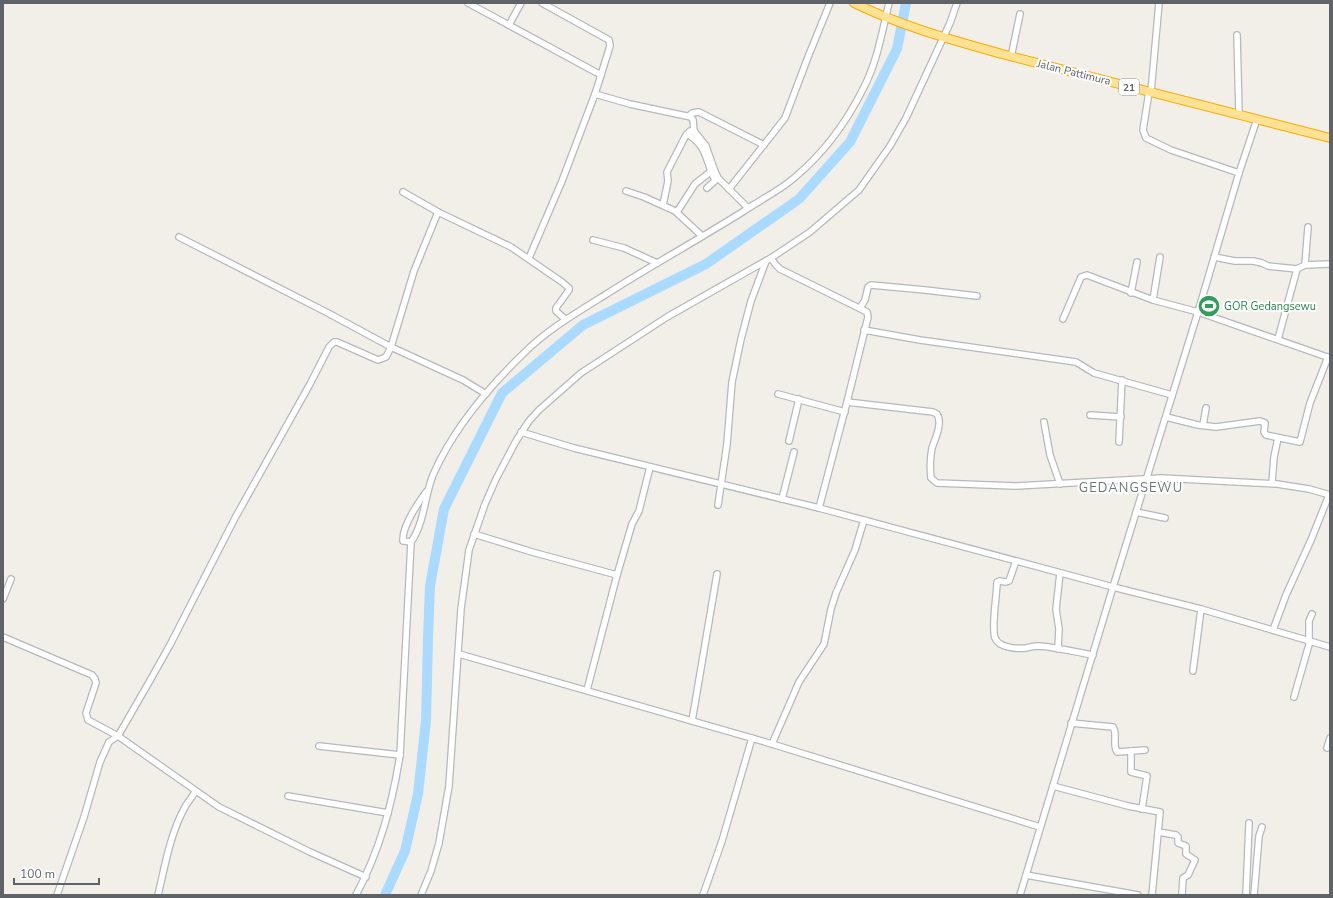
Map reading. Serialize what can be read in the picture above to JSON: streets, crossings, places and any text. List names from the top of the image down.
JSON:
{
  "streets": {
    "highway": ["Jalan Pattimura", "21"]
  },
  "crossings": [
    ["Jalan Pattimura", "21"]
  ],
  "districts": ["GEDANGSEWU"],
  "places": {
    "sports": ["GOR Gedangsewu"]
  },
  "scale_bar": "100 m"
}
